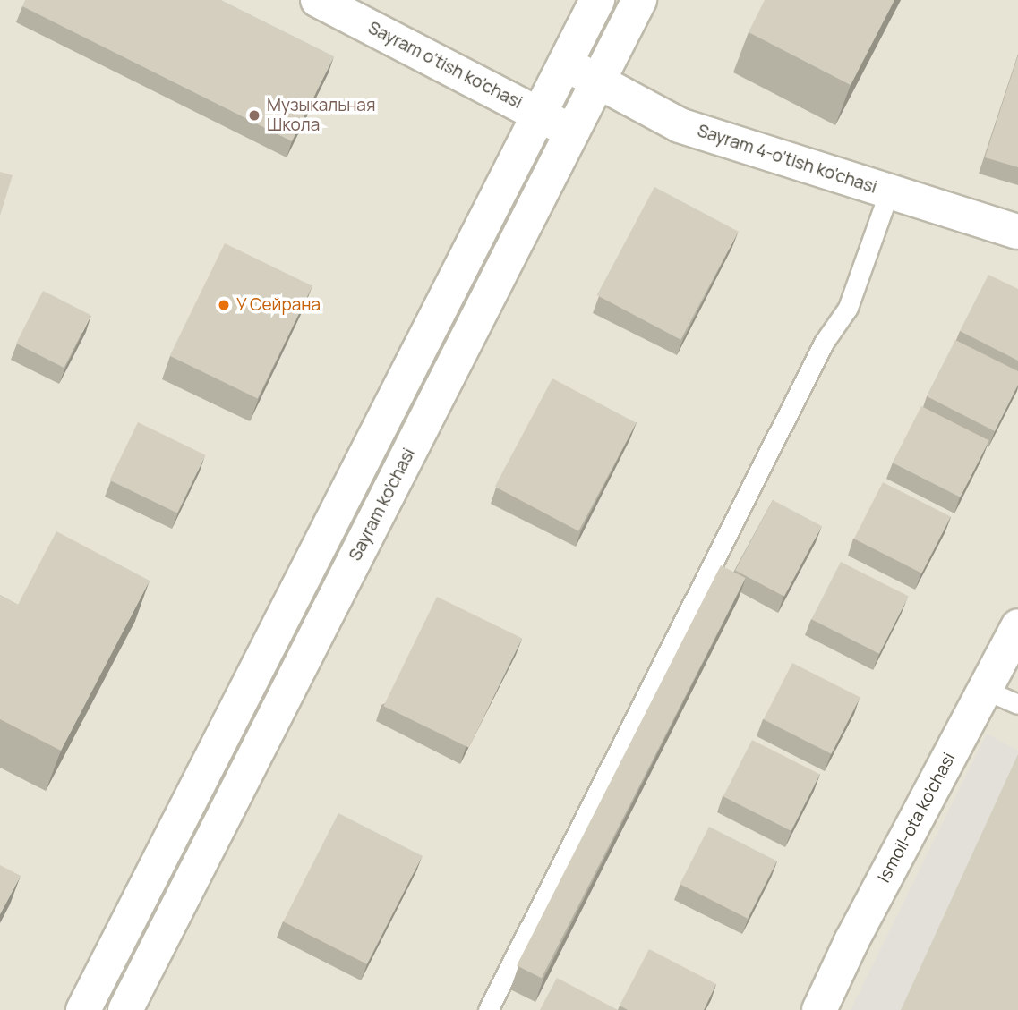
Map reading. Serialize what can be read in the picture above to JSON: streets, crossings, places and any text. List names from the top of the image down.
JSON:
{
  "streets": {
    "street": [
      "Sayram o'tish ko'chasi",
      "Sayram 4-o'tish ko'chasi",
      "Sayram ko'chasi",
      "Ismoil-ota ko'chasi"
    ]
  },
  "crossings": [
    ["Sayram o'tish ko'chasi", "Sayram ko'chasi"],
    ["Sayram 4-o'tish ko'chasi", "Sayram ko'chasi"]
  ],
  "places": ["Музыкальная Школа", "У Сейрана"]
}
